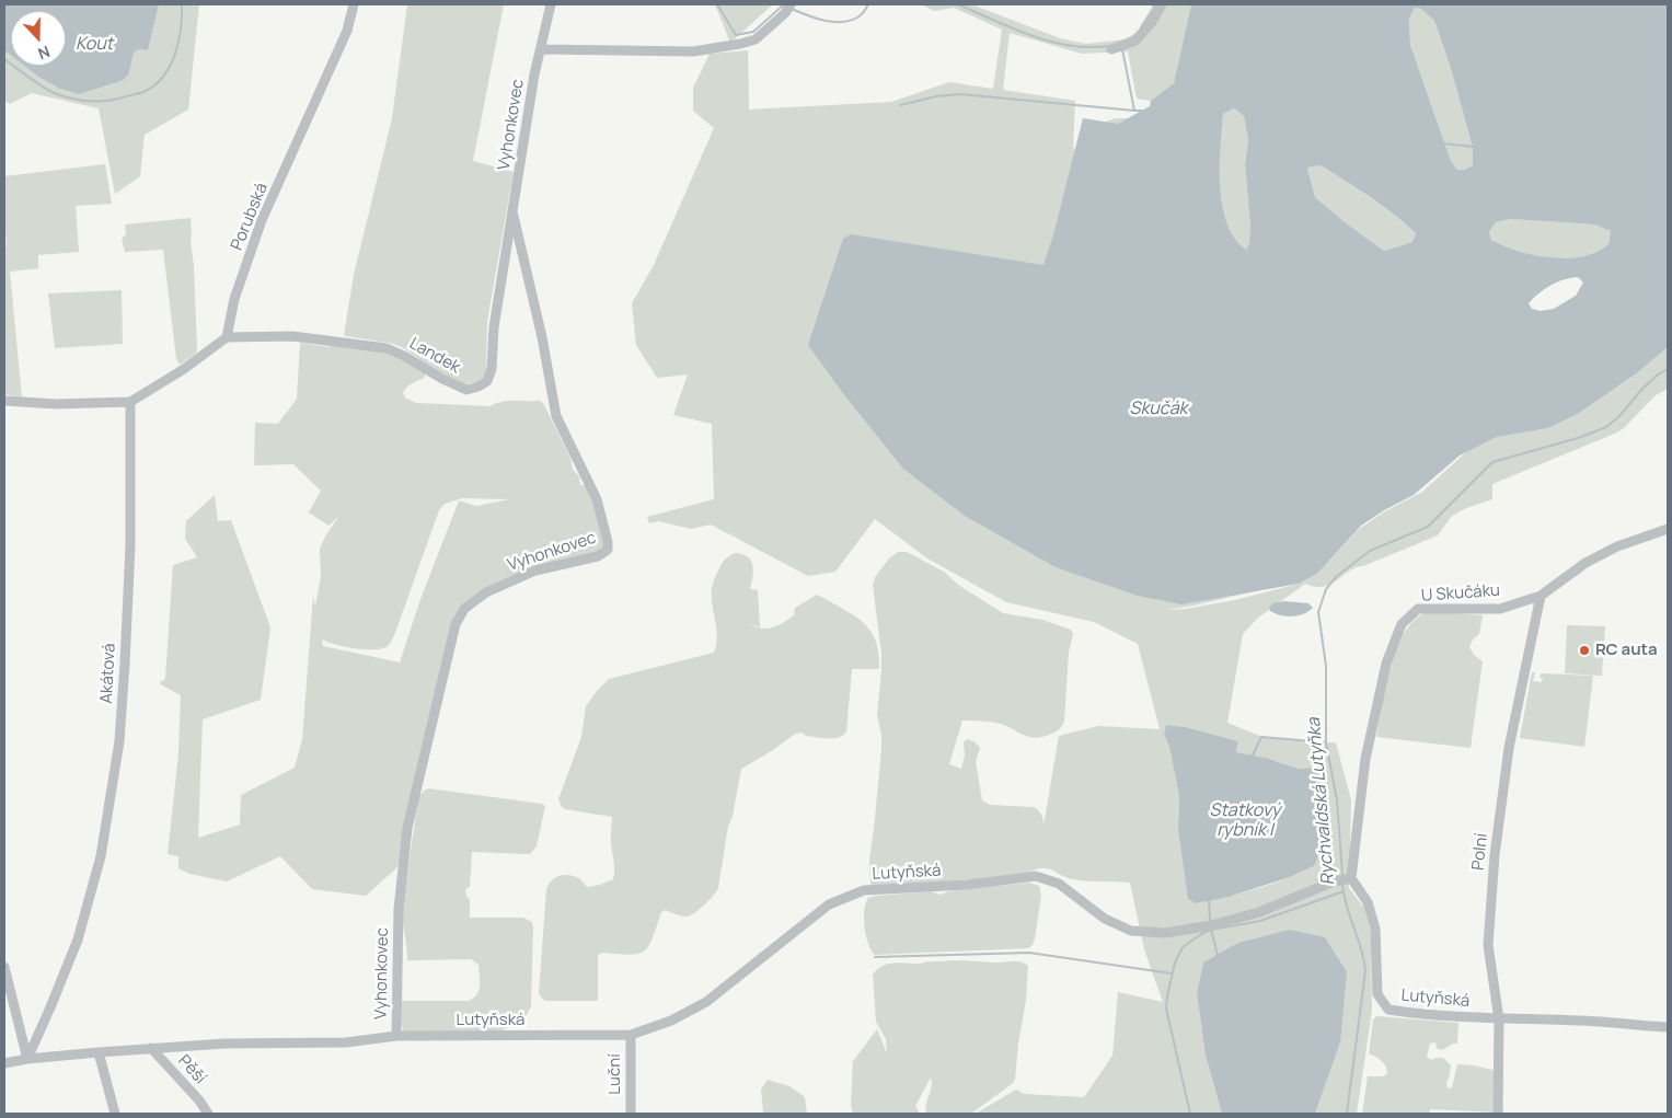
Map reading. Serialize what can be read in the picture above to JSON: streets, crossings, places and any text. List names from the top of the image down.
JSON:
{
  "streets": {
    "street": [
      "Vyhonkovec",
      "Porubská",
      "Landek",
      "U Skučáku",
      "Akátová",
      "Polní",
      "Lutyňská",
      "Pěší",
      "Luční"
    ]
  },
  "crossings": [
    ["Vyhonkovec", "Landek"],
    ["Vyhonkovec", "Lutyňská"],
    ["Porubská", "Landek"],
    ["U Skučáku", "Polní"],
    ["U Skučáku", "Lutyňská"],
    ["Akátová", "Lutyňská"],
    ["Polní", "Lutyňská"],
    ["Lutyňská", "Pěší"],
    ["Lutyňská", "Luční"]
  ],
  "water": [
    "Kout",
    "Skučák",
    "Rychvaldská Lutyňka",
    "Statkový rybník I"
  ],
  "places": ["RC auta"],
  "north": "bottom"
}
